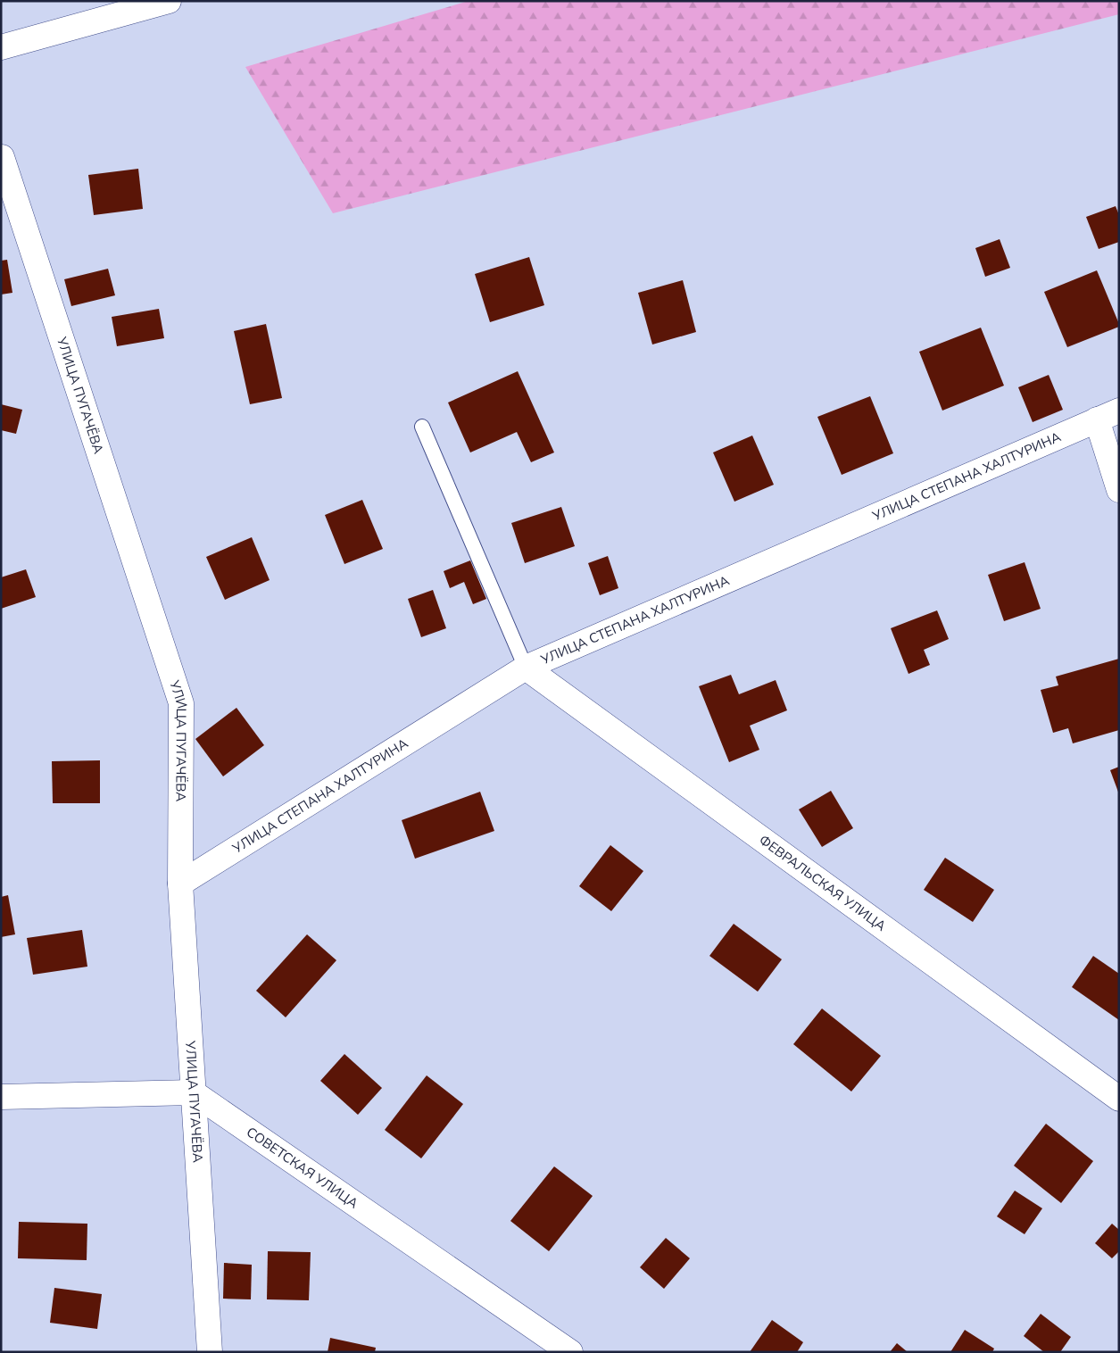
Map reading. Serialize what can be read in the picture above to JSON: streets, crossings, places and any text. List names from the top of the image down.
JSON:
{
  "streets": {
    "street": [
      "УЛИЦА ПУГАЧЁВА",
      "УЛИЦА СТЕПАНА ХАЛТУРИНА",
      "ФЕВРАЛЬСКАЯ УЛИЦА",
      "СОВЕТСКАЯ УЛИЦА"
    ]
  },
  "crossings": [
    ["УЛИЦА ПУГАЧЁВА", "УЛИЦА СТЕПАНА ХАЛТУРИНА"],
    ["УЛИЦА ПУГАЧЁВА", "СОВЕТСКАЯ УЛИЦА"],
    ["УЛИЦА СТЕПАНА ХАЛТУРИНА", "ФЕВРАЛЬСКАЯ УЛИЦА"]
  ]
}
